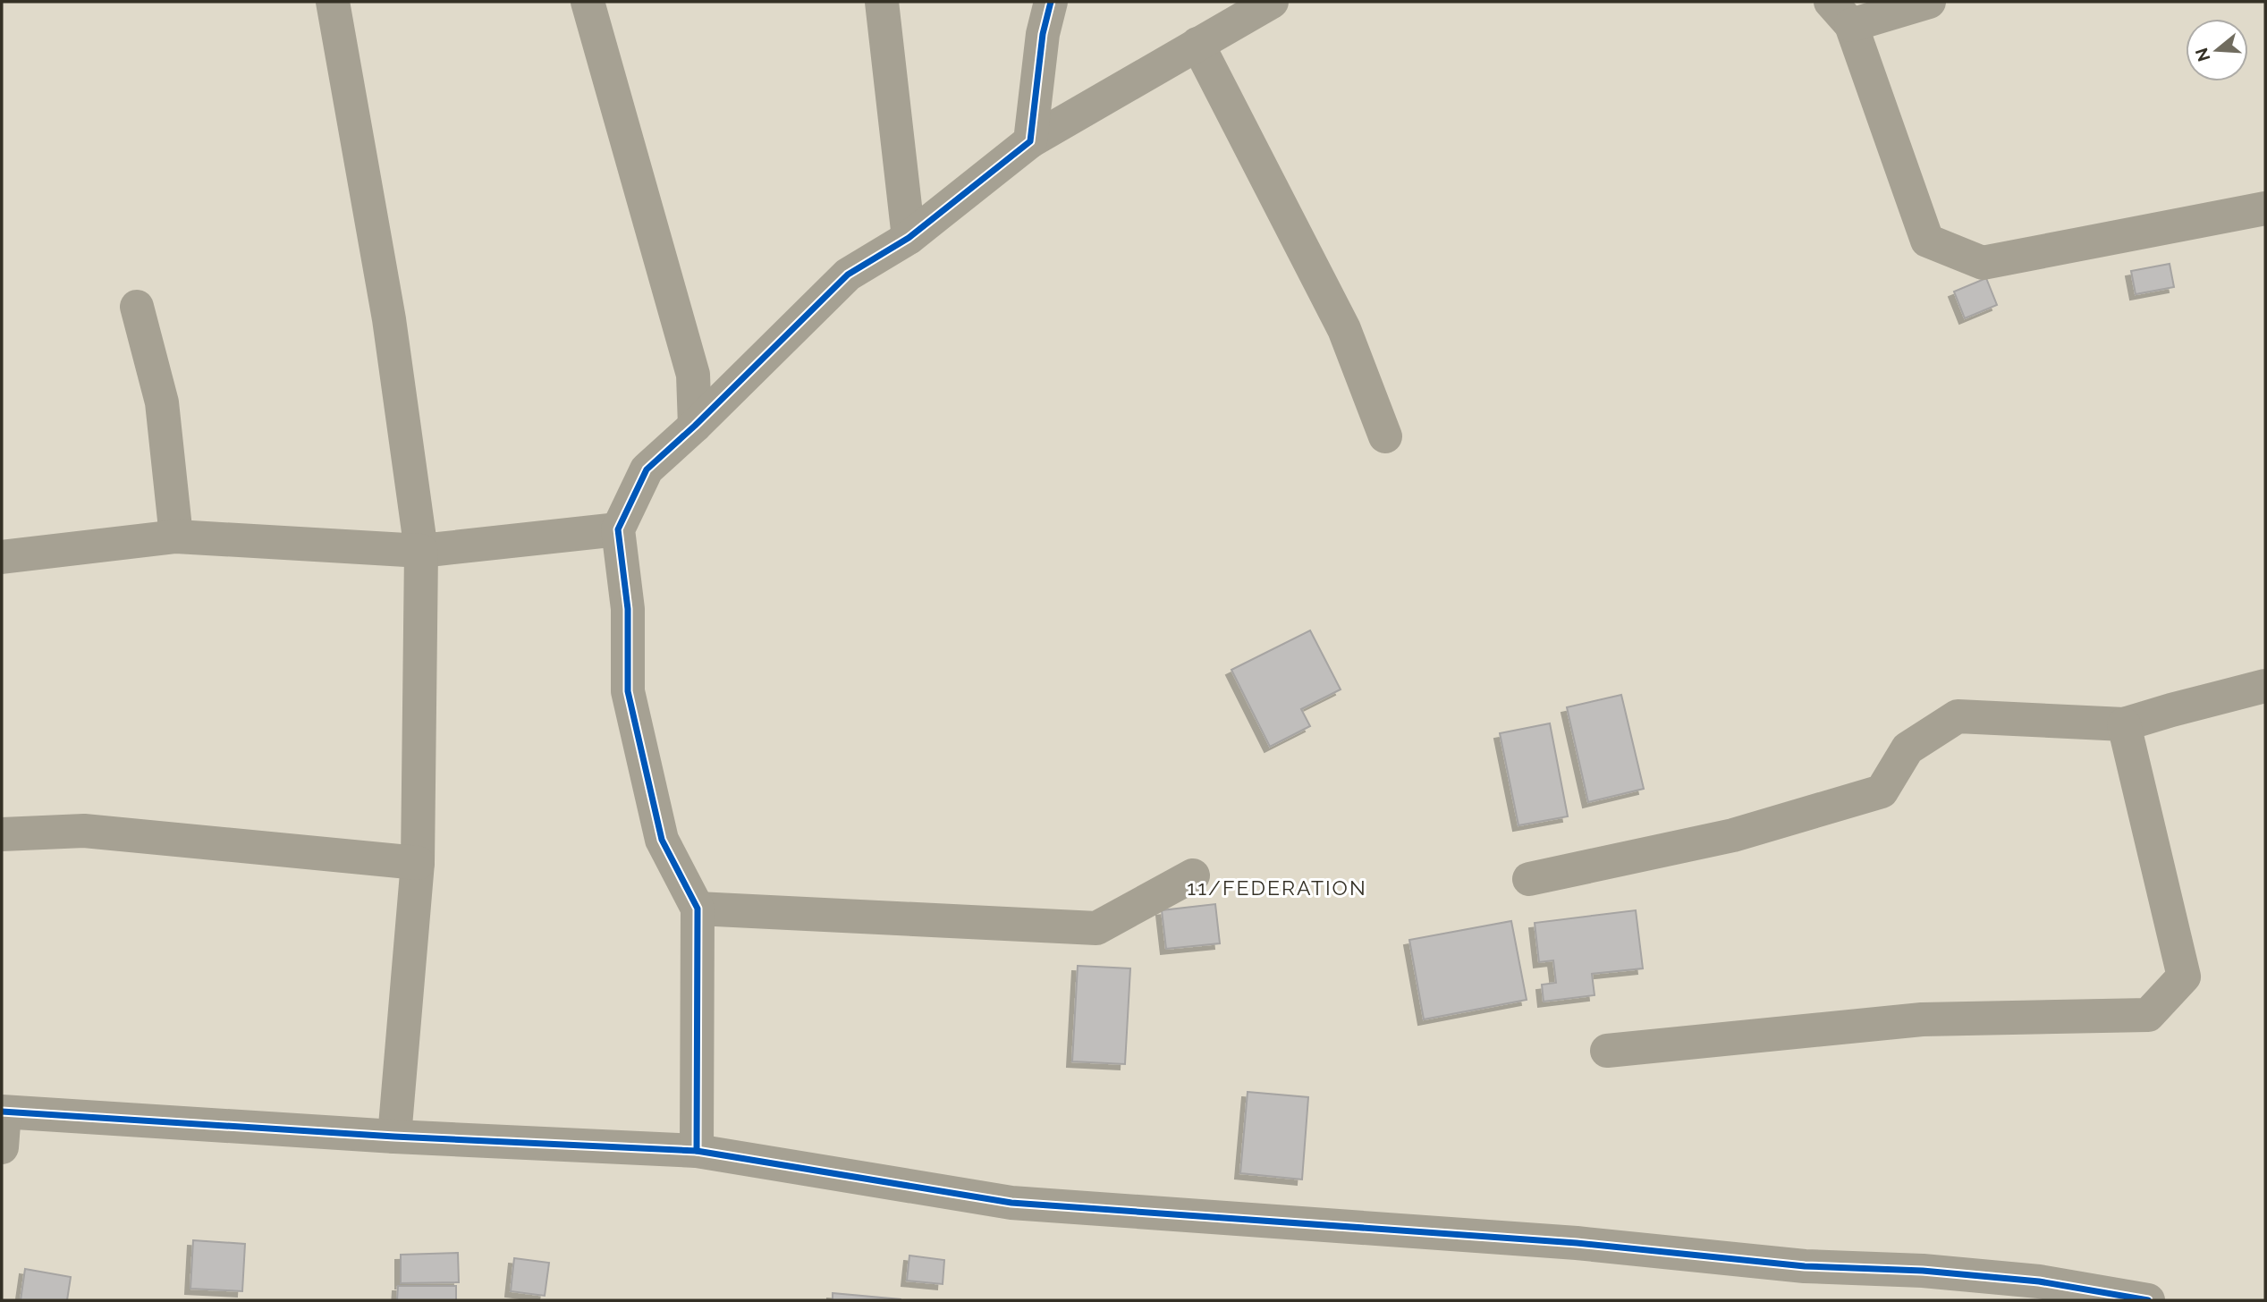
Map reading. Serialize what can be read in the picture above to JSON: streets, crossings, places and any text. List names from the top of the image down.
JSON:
{
  "districts": ["11/FEDERATION"],
  "north": "left"
}
